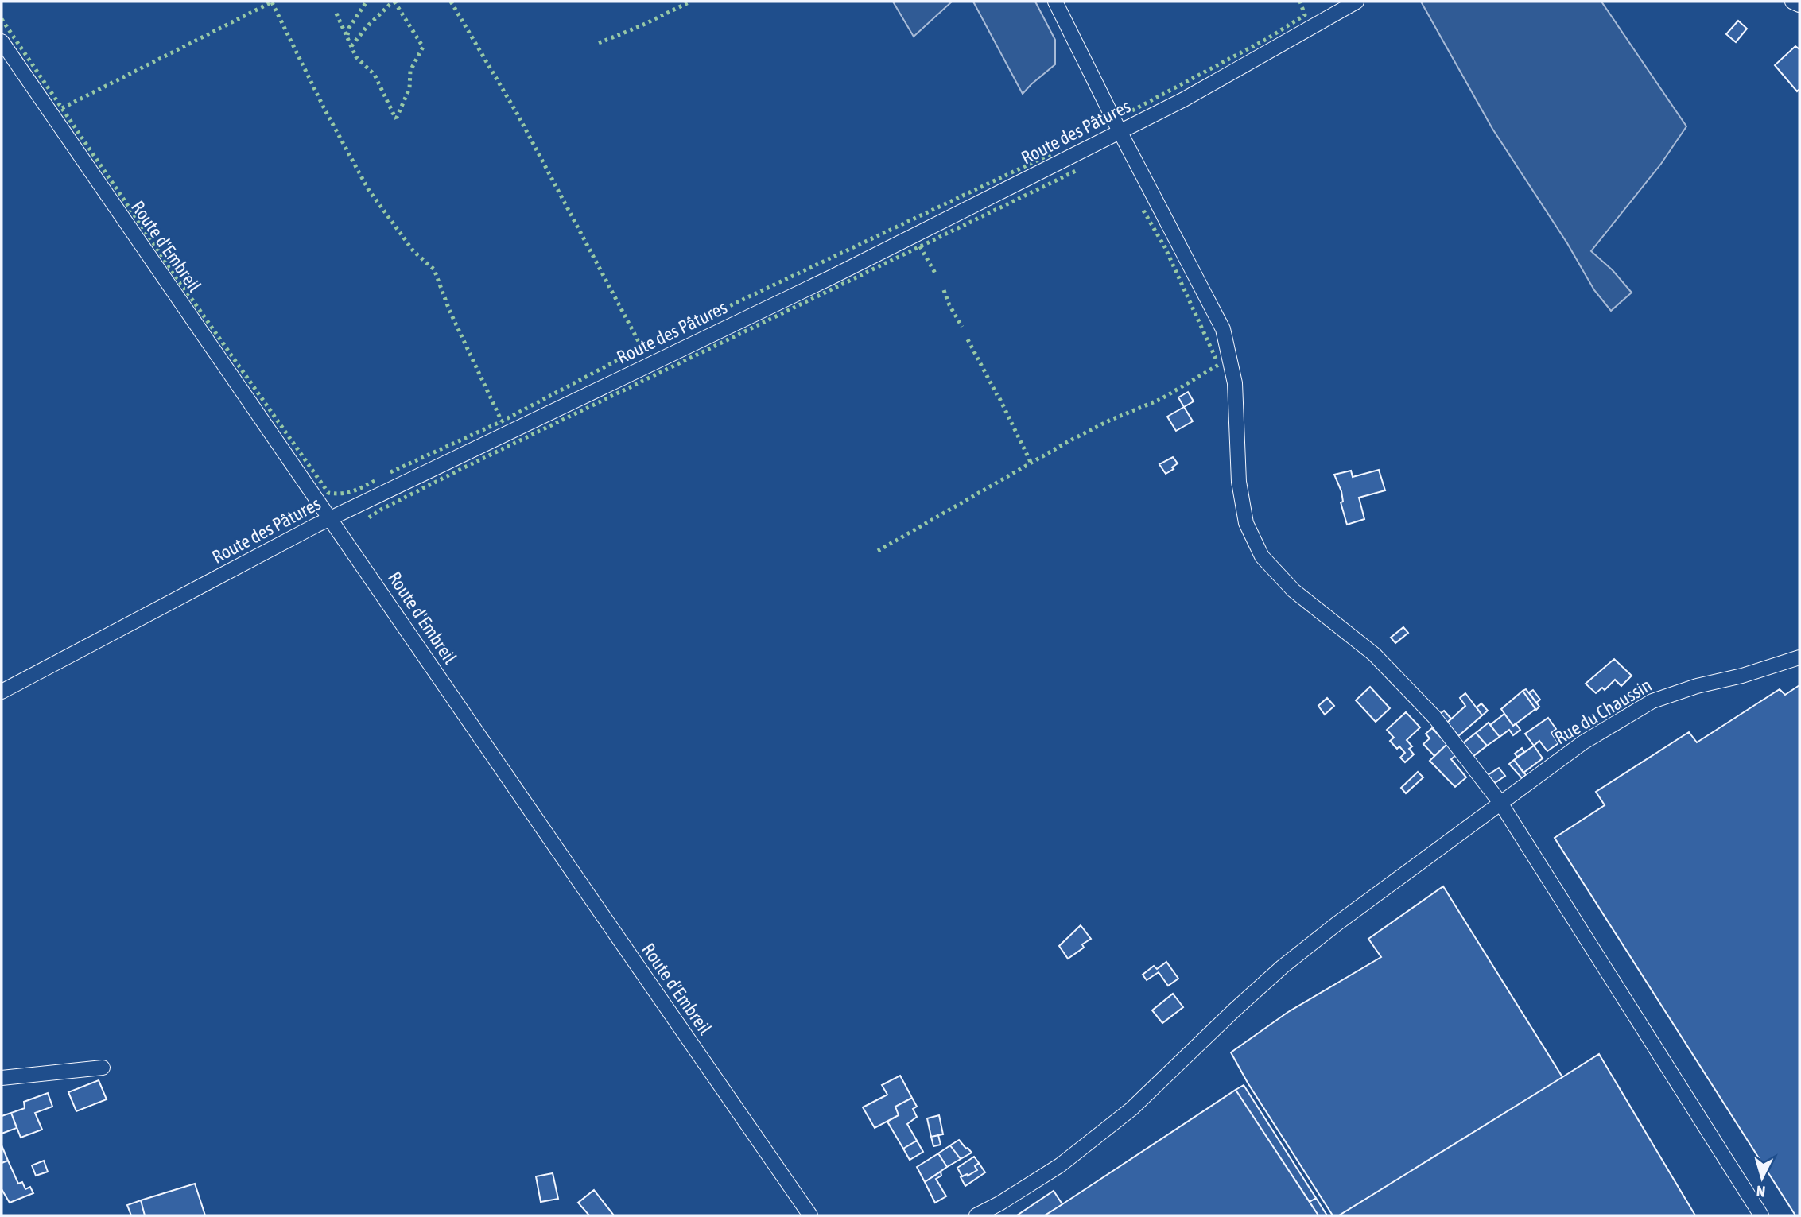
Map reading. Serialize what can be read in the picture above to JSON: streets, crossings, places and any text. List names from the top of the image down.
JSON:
{
  "streets": {
    "street": ["Route des Pâtures", "Route d'Embreil", "Rue du Chaussin"]
  },
  "crossings": [
    ["Route des Pâtures", "Route d'Embreil"]
  ],
  "north": "bottom"
}
